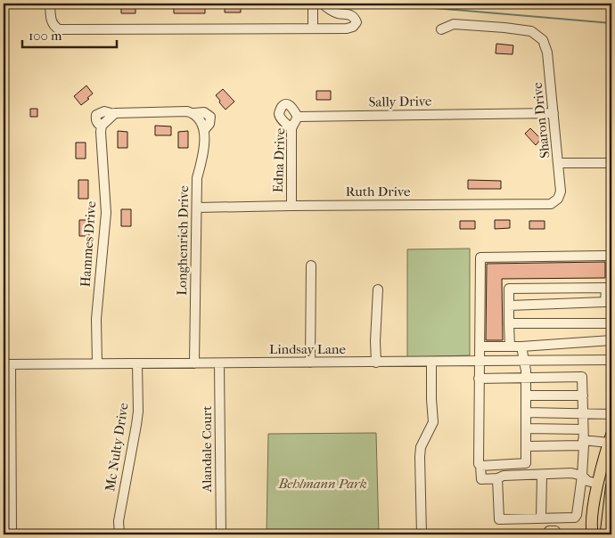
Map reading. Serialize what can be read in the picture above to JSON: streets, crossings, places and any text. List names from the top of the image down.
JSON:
{
  "streets": {
    "street": [
      "Sally Drive",
      "Sharon Drive",
      "Edna Drive",
      "Ruth Drive",
      "Longhenrich Drive",
      "Hammes Drive",
      "Lindsay Lane",
      "Mc Nulty Drive",
      "Alandale Court"
    ]
  },
  "crossings": [
    ["Sally Drive", "Sharon Drive"],
    ["Sally Drive", "Edna Drive"],
    ["Sharon Drive", "Ruth Drive"],
    ["Edna Drive", "Ruth Drive"],
    ["Ruth Drive", "Longhenrich Drive"],
    ["Longhenrich Drive", "Hammes Drive"],
    ["Longhenrich Drive", "Lindsay Lane"],
    ["Hammes Drive", "Lindsay Lane"],
    ["Lindsay Lane", "Mc Nulty Drive"],
    ["Lindsay Lane", "Alandale Court"]
  ],
  "parks": ["Behlmann Park"],
  "scale_bar": "100 m"
}
